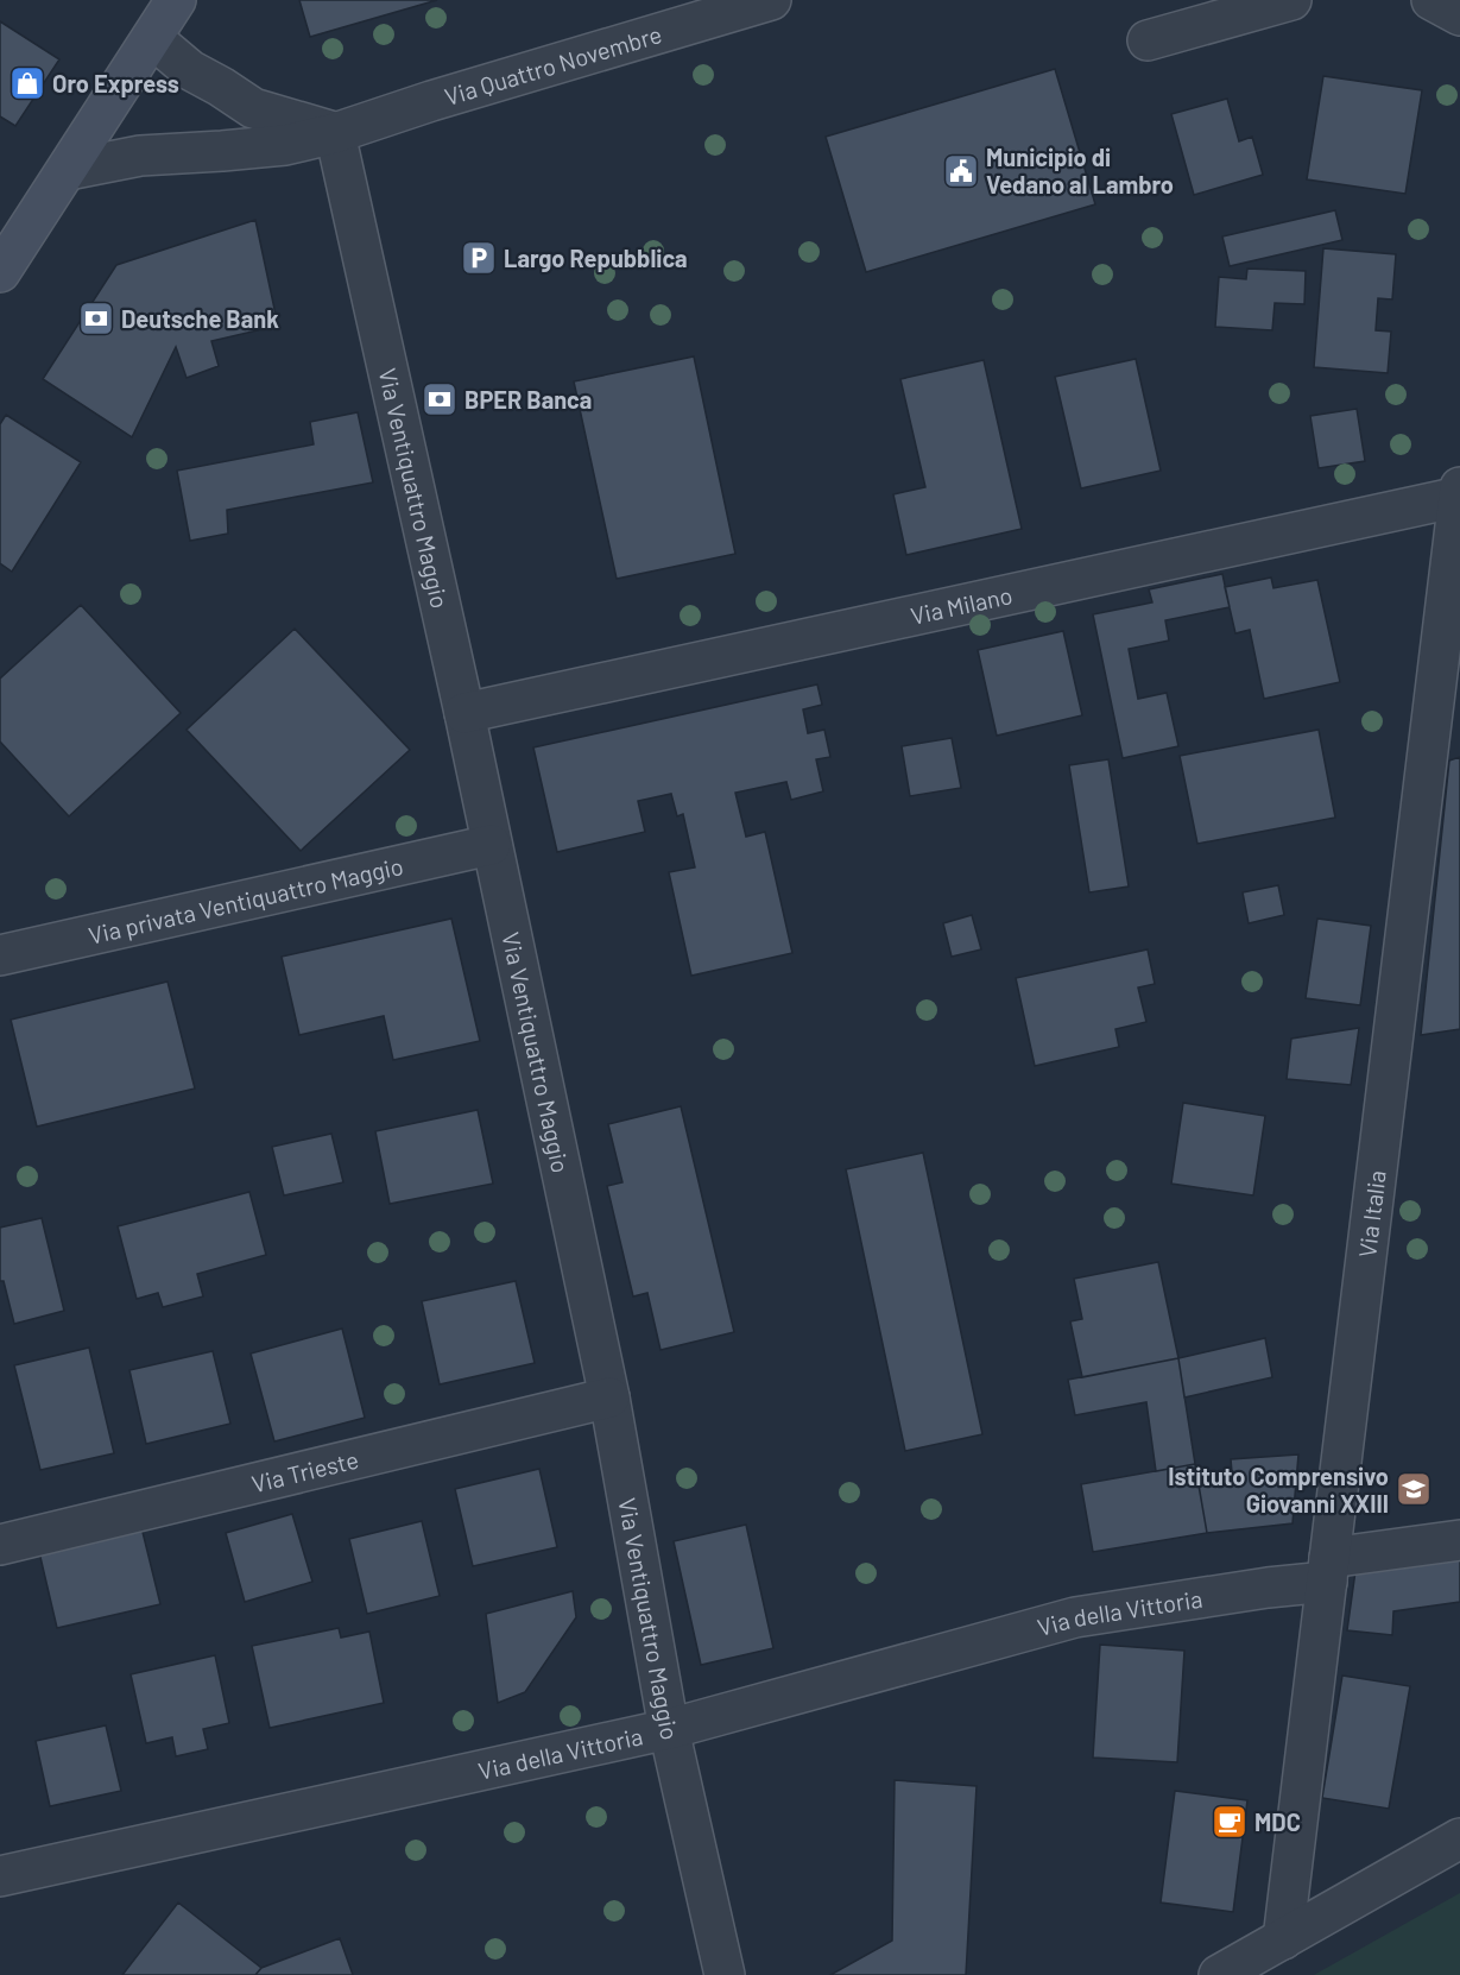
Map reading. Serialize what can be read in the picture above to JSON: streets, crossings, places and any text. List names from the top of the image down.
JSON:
{
  "streets": {
    "street": [
      "Via Quattro Novembre",
      "Via Ventiquattro Maggio",
      "Via Milano",
      "Via privata Ventiquattro Maggio",
      "Via Italia",
      "Via Trieste",
      "Via della Vittoria"
    ]
  },
  "crossings": [
    ["Via Quattro Novembre", "Via Ventiquattro Maggio"],
    ["Via Ventiquattro Maggio", "Via Milano"],
    ["Via Ventiquattro Maggio", "Via privata Ventiquattro Maggio"],
    ["Via Ventiquattro Maggio", "Via Trieste"],
    ["Via Ventiquattro Maggio", "Via della Vittoria"],
    ["Via Milano", "Via Italia"],
    ["Via Italia", "Via della Vittoria"]
  ],
  "places": {
    "shop": ["Oro Express"],
    "public building": ["Municipio di Vedano al Lambro"],
    "parking": ["Largo Repubblica"],
    "bank": ["Deutsche Bank", "BPER Banca"],
    "school or university": ["Istituto Comprensivo Giovanni XXIII"],
    "cafe": ["MDC"]
  }
}
